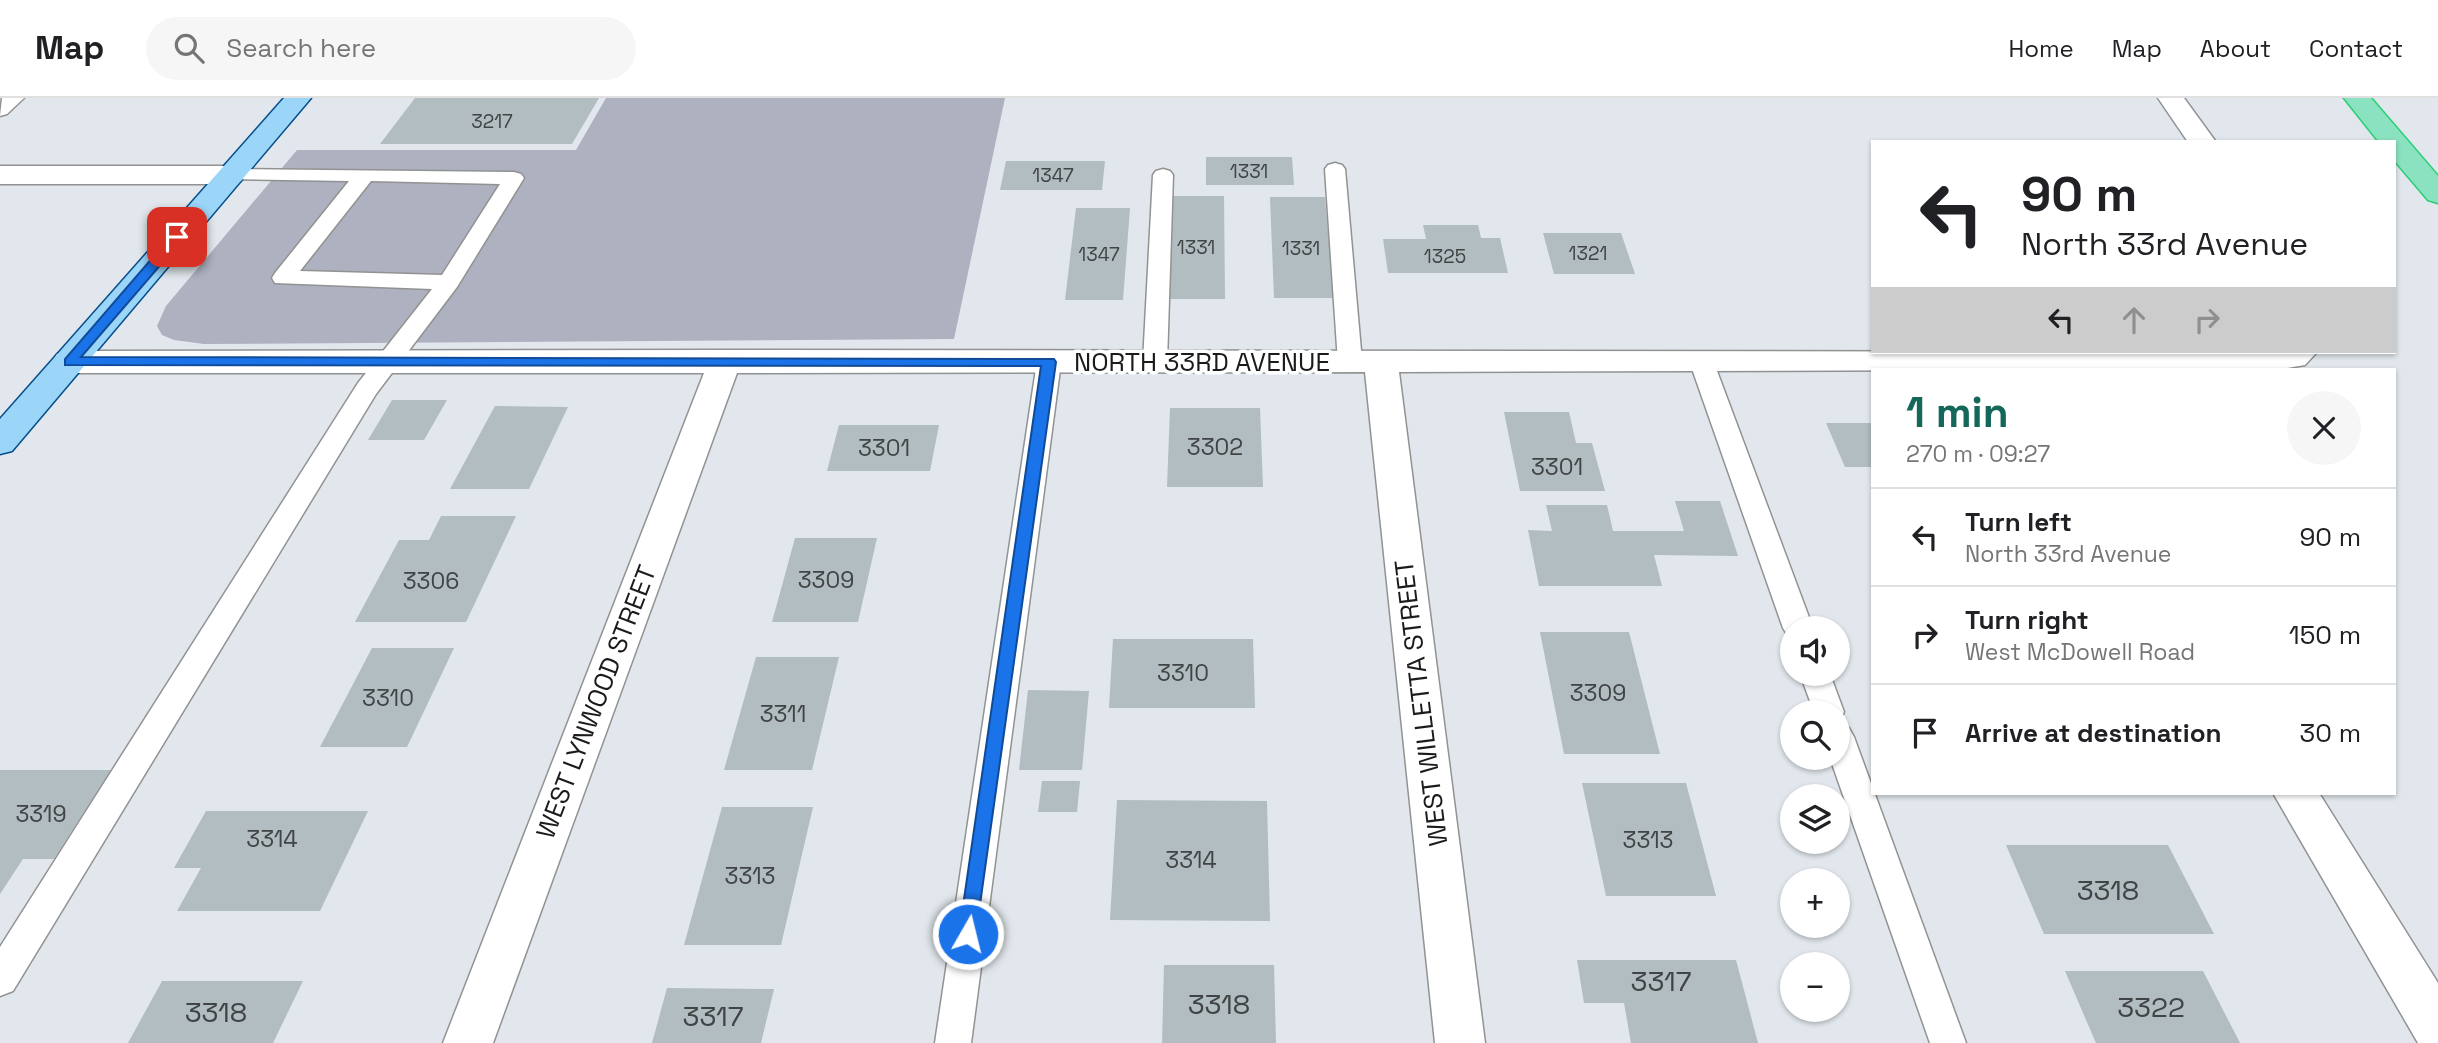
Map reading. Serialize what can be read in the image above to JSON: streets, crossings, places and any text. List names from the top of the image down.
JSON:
{
  "streets": {
    "street": ["NORTH 33RD AVENUE", "WEST LYNWOOD STREET", "WEST WILLETTA STREET"]
  },
  "crossings": [
    ["NORTH 33RD AVENUE", "WEST LYNWOOD STREET"],
    ["NORTH 33RD AVENUE", "WEST WILLETTA STREET"]
  ],
  "house_numbers": [
    "3217",
    "1331",
    "1347",
    "1331",
    "1331",
    "1321",
    "1347",
    "1325",
    "3302",
    "3301",
    "3301",
    "3309",
    "3306",
    "3310",
    "3309",
    "3310",
    "3311",
    "3319",
    "3314",
    "3313",
    "3314",
    "3313",
    "3318",
    "3317",
    "3318",
    "3322",
    "3318",
    "3317"
  ],
  "page": {
    "header": "Map",
    "search": "Search here",
    "nav": [
      "Home",
      "Map",
      "About",
      "Contact"
    ],
    "turn": ["90 m", "North 33rd Avenue"],
    "heading": ["1 min", "270 m · 09:27"],
    "list": [
      {
        "name": "Turn left",
        "note": "North 33rd Avenue",
        "value": "90 m"
      },
      {
        "name": "Turn right",
        "note": "West McDowell Road",
        "value": "150 m"
      },
      {
        "name": "Arrive at destination",
        "value": "30 m"
      }
    ],
    "map_buttons": ["+", "−"]
  }
}
